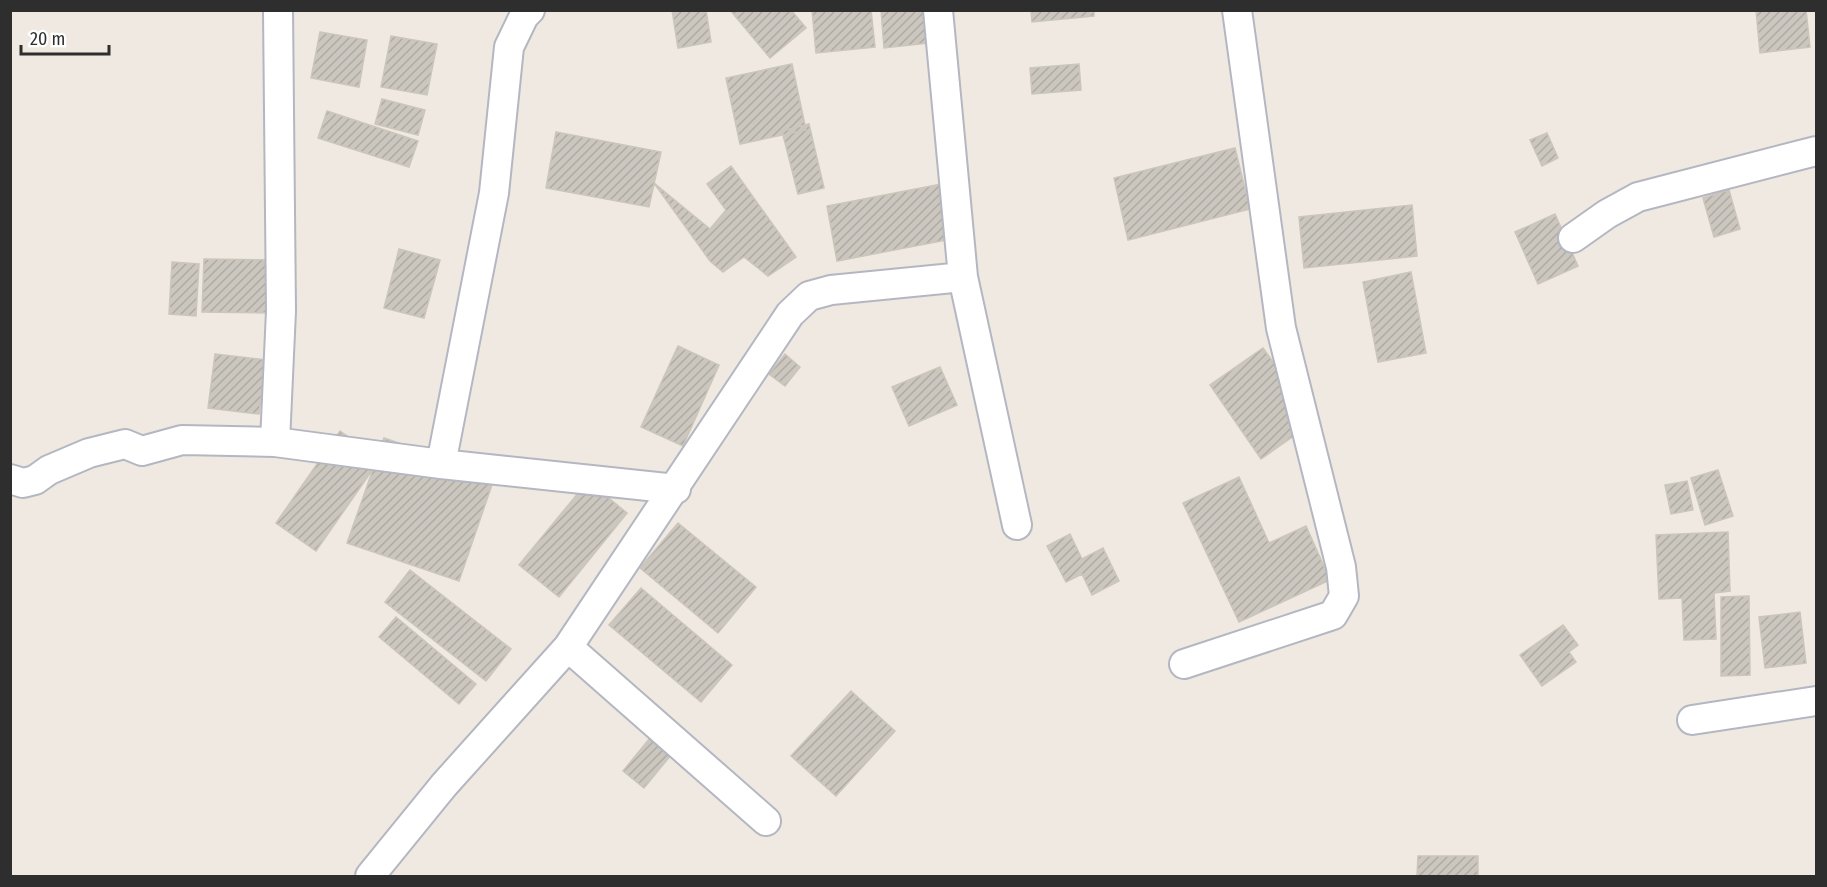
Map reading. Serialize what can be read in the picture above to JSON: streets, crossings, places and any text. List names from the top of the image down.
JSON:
{
  "scale_bar": "20 m"
}
